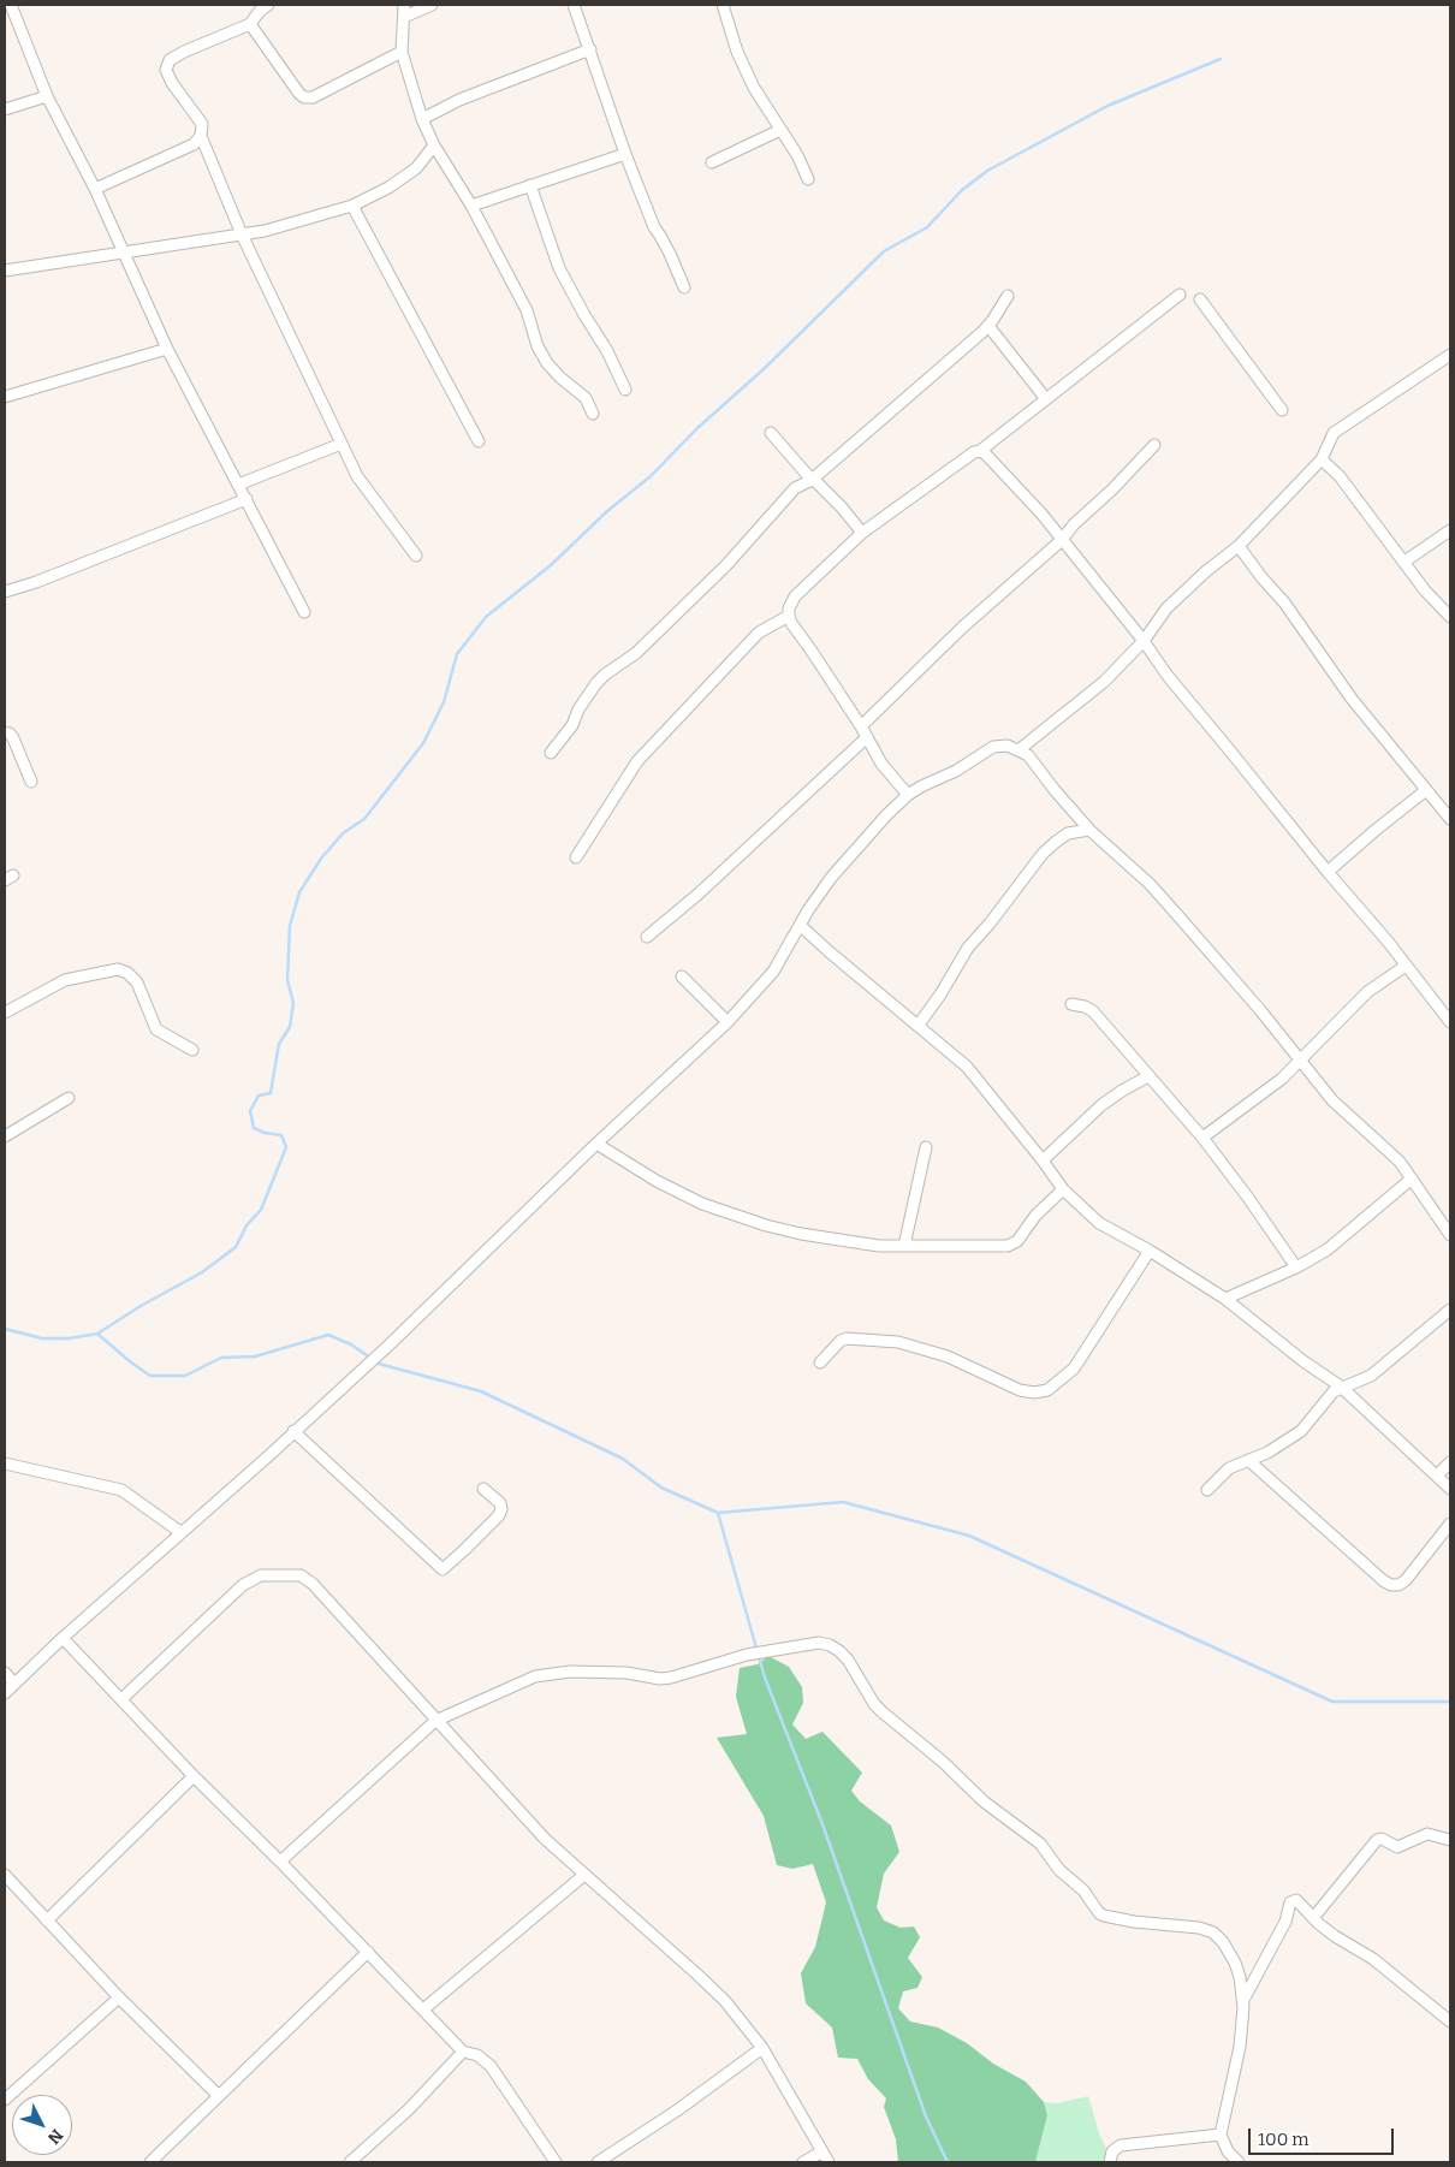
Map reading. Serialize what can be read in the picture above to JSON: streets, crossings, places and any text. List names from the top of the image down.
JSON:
{
  "scale_bar": "100 m",
  "north": "bottom right"
}
